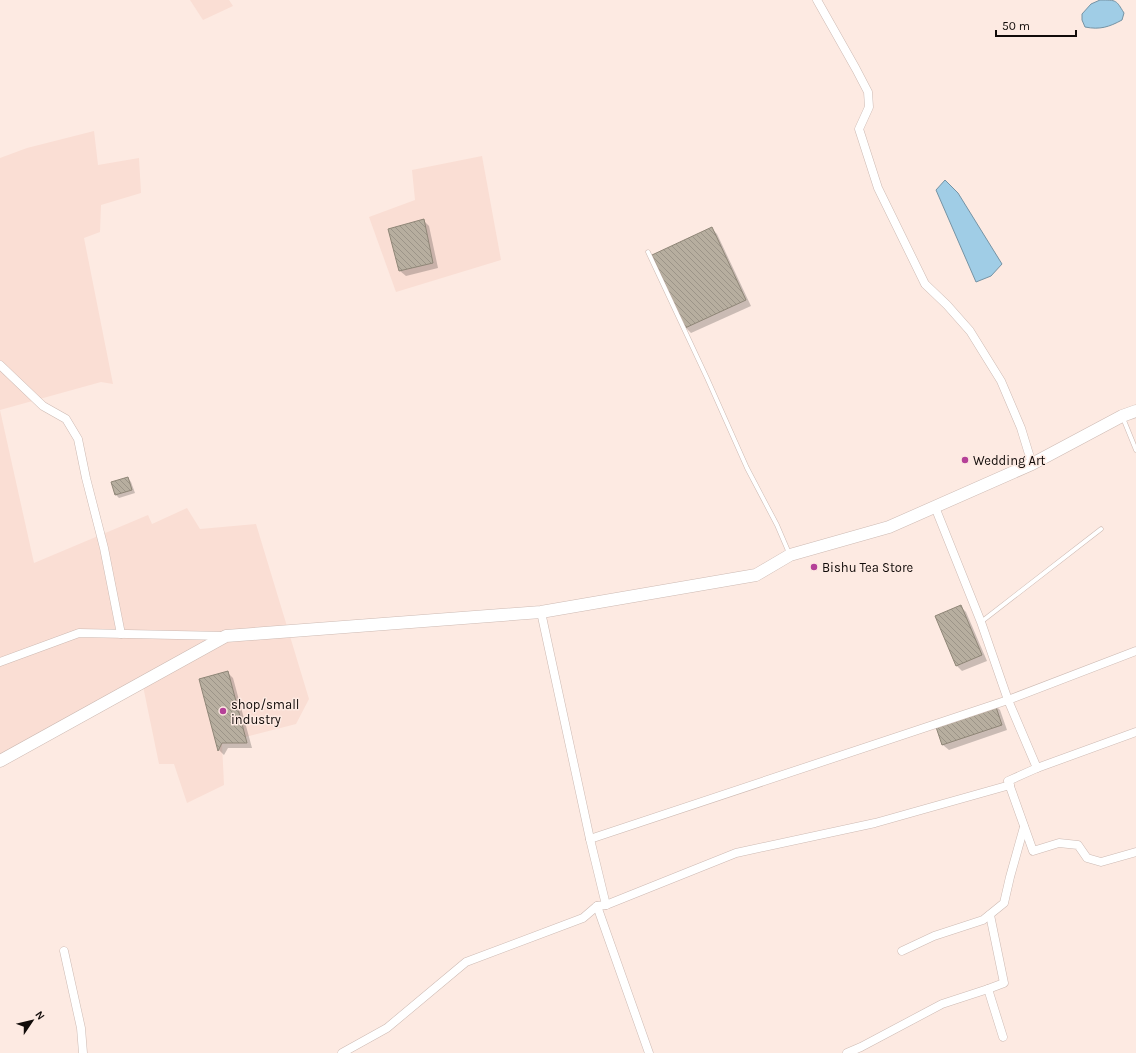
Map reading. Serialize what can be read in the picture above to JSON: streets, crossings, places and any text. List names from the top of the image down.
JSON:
{
  "places": ["Wedding Art", "Bishu Tea Store", "shop/small industry"],
  "scale_bar": "50 m",
  "north": "top right"
}
